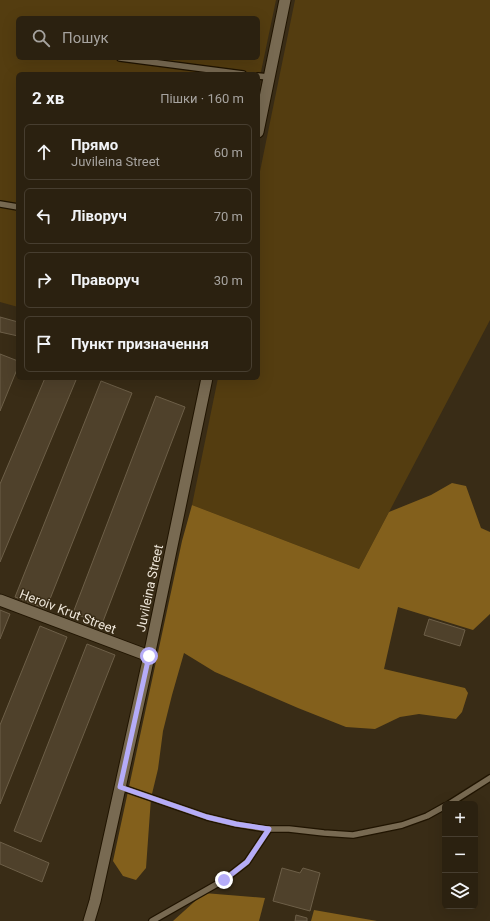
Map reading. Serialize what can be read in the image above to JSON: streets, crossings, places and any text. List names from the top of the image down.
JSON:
{
  "streets": {
    "street": ["Juvileina Street", "Heroiv Krut Street"]
  },
  "crossings": [
    ["Juvileina Street", "Heroiv Krut Street"]
  ],
  "page": {
    "search": "Пошук",
    "heading": ["2 хв", "Пішки · 160 m"],
    "list": [
      ["Прямо", "Juvileina Street", "60 m"],
      ["Ліворуч", "70 m"],
      ["Праворуч", "30 m"],
      "Пункт призначення"
    ],
    "map_buttons": ["+", "−"]
  }
}
